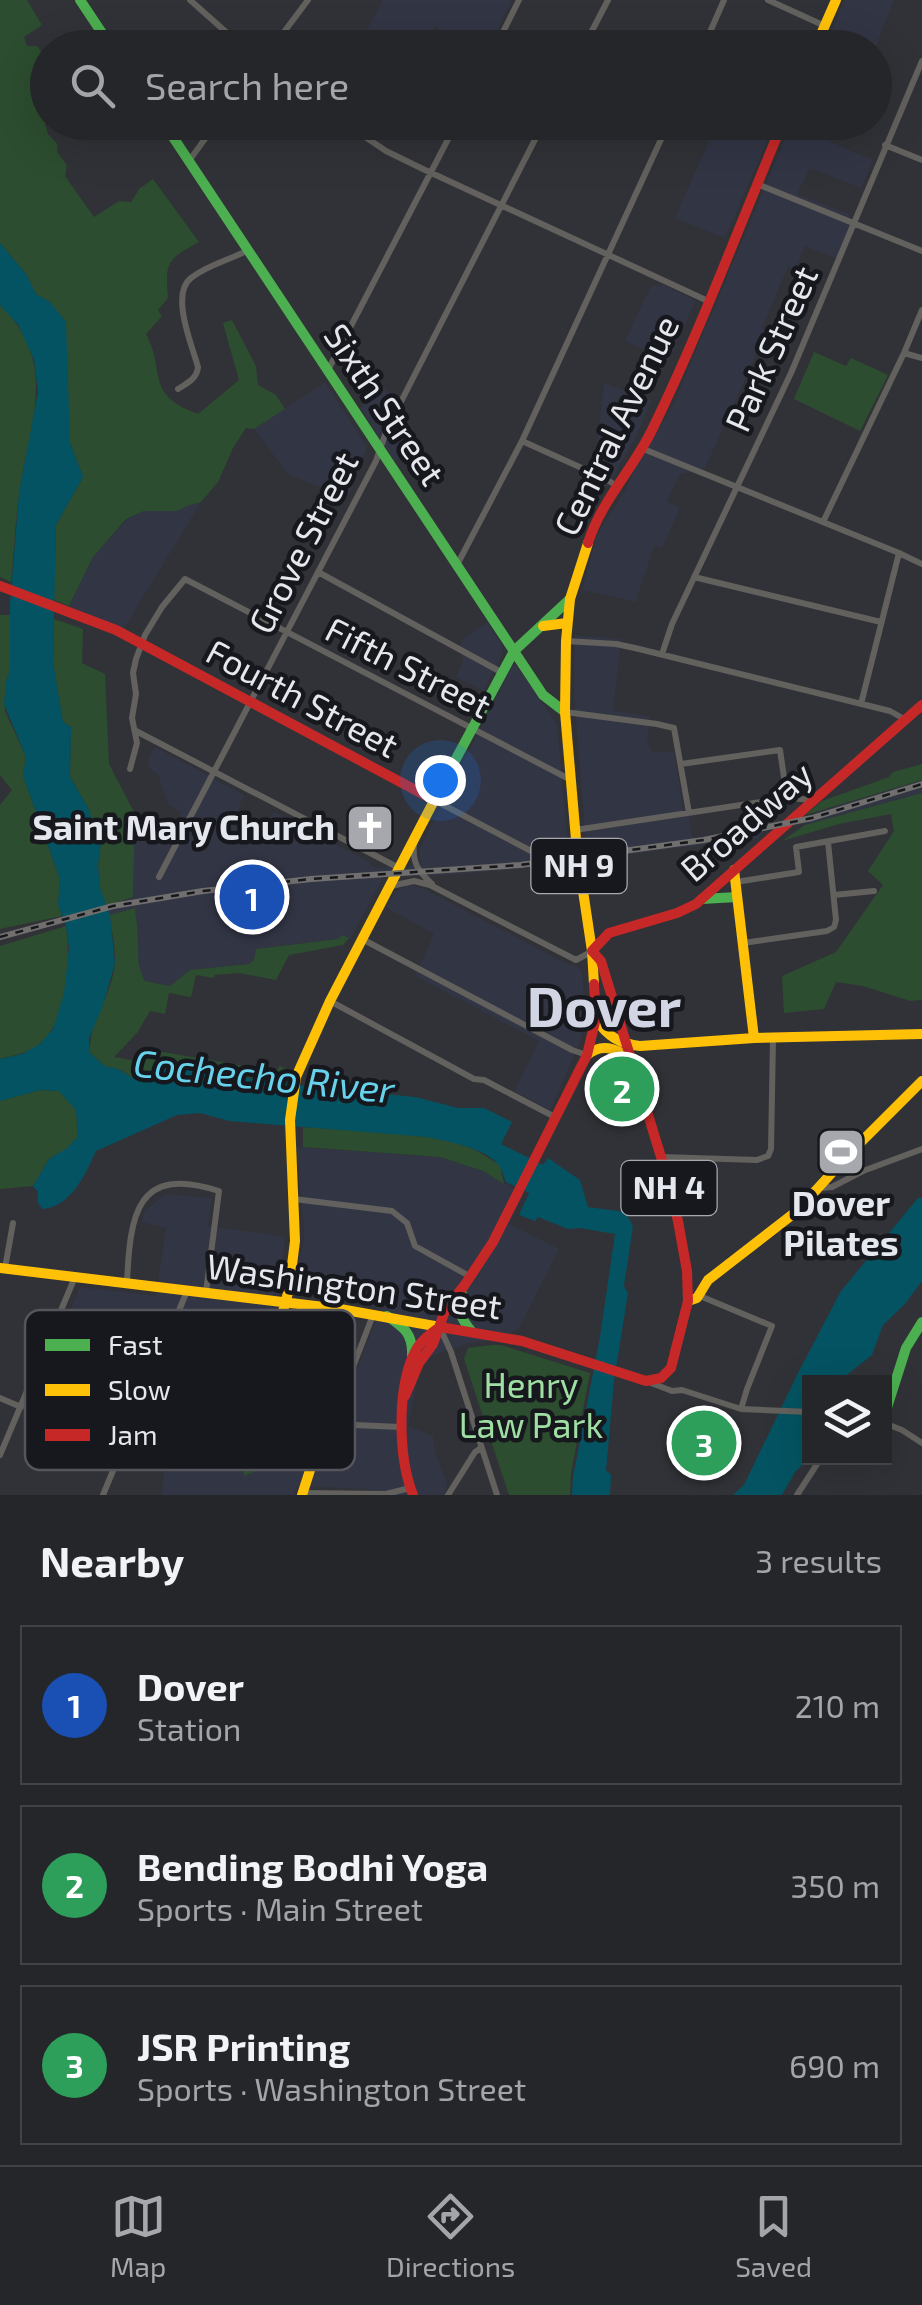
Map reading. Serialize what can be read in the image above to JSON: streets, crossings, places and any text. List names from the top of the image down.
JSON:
{
  "streets": {
    "main road": [
      "Sixth Street",
      "Central Avenue",
      "Fourth Street",
      "Broadway",
      "NH 9",
      "NH 4",
      "Washington Street"
    ],
    "street": ["Park Street", "Grove Street", "Fifth Street"]
  },
  "crossings": [
    ["Sixth Street", "Central Avenue"],
    ["Sixth Street", "Grove Street"],
    ["Central Avenue", "Fifth Street"],
    ["Central Avenue", "Fourth Street"],
    ["Central Avenue", "Broadway"],
    ["Central Avenue", "NH 9"],
    ["Central Avenue", "Washington Street"],
    ["Grove Street", "Fifth Street"],
    ["Grove Street", "Fourth Street"],
    ["Fifth Street", "Fourth Street"],
    ["Broadway", "NH 9"],
    ["NH 9", "NH 4"]
  ],
  "districts": ["Dover"],
  "water": ["Cochecho River"],
  "parks": ["Henry Law Park"],
  "places": {
    "church": ["Saint Mary Church"],
    "sports": ["Dover Pilates"]
  },
  "legend": ["Fast", "Slow", "Jam"],
  "page": {
    "search": "Search here",
    "pins": ["1", "2", "3"],
    "heading": ["Nearby", "3 results"],
    "list": [
      {
        "mark": "1",
        "name": "Dover",
        "note": "Station",
        "value": "210 m"
      },
      {
        "mark": "2",
        "name": "Bending Bodhi Yoga",
        "note": "Sports · Main Street",
        "value": "350 m"
      },
      {
        "mark": "3",
        "name": "JSR Printing",
        "note": "Sports · Washington Street",
        "value": "690 m"
      }
    ],
    "nav": ["Map", "Directions", "Saved"]
  }
}
